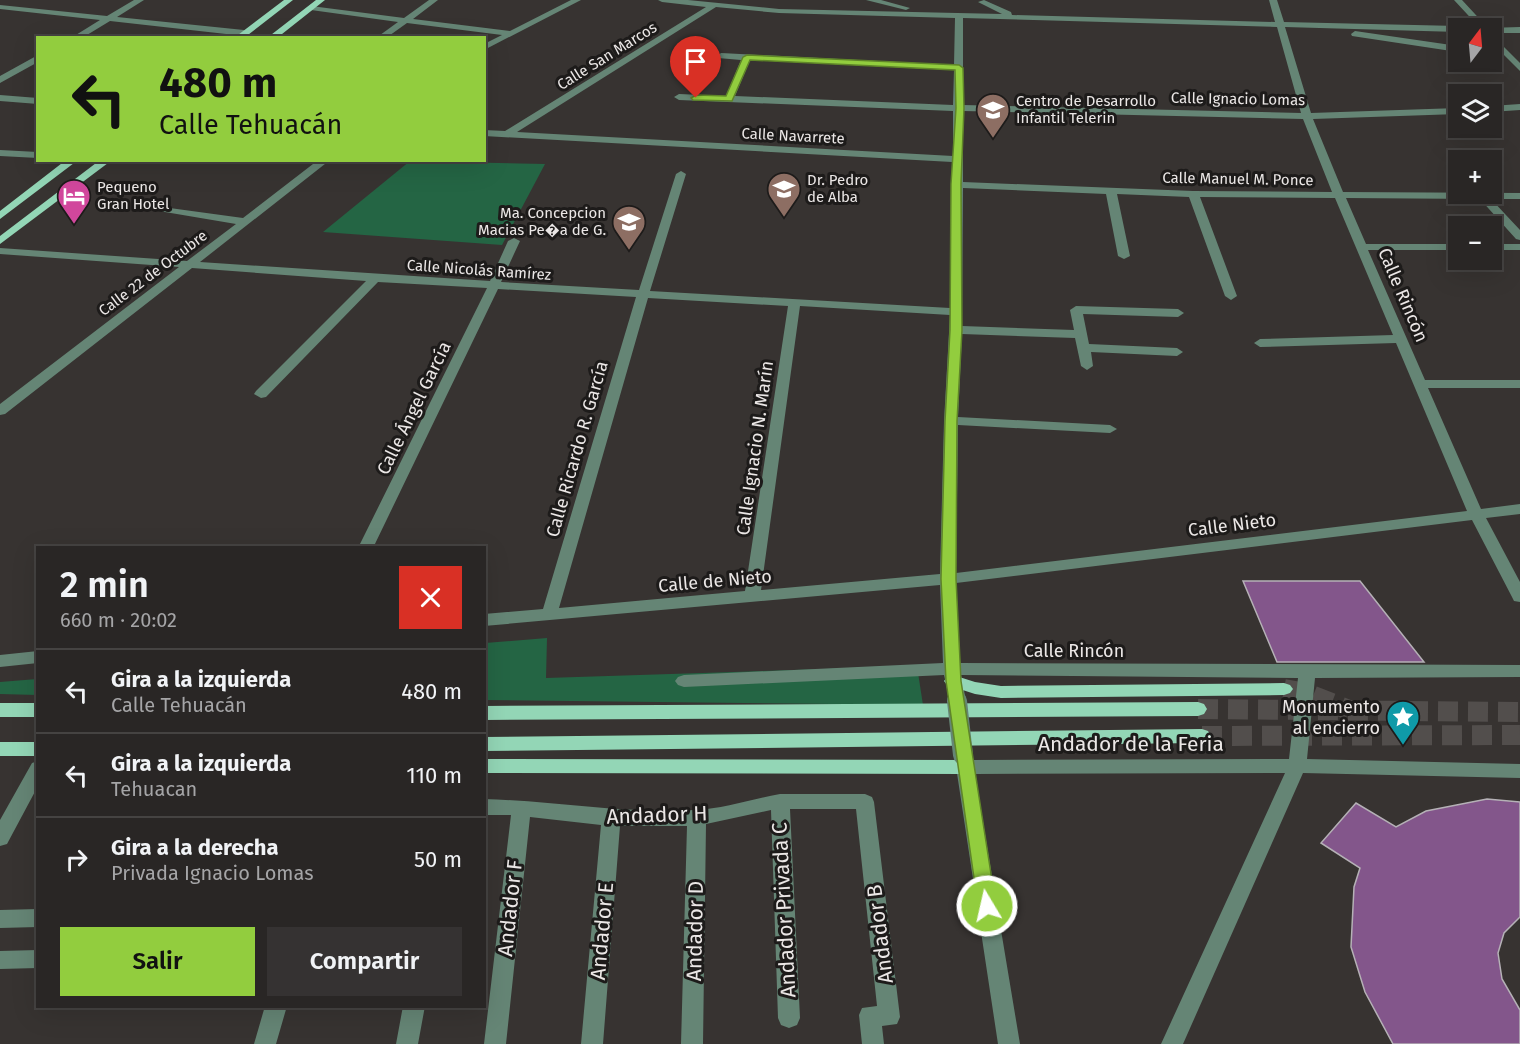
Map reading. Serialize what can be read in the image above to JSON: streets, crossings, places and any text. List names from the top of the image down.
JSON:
{
  "streets": {
    "street": [
      "Calle San Marcos",
      "Calle Ignacio Lomas",
      "Calle Navarrete",
      "Calle Manuel M. Ponce",
      "Calle Nicolás Ramírez",
      "Calle 22 de Octubre",
      "Calle Rincón",
      "Calle Ángel García",
      "Calle Ignacio N. Marín",
      "Calle Ricardo R. García",
      "Calle Nieto",
      "Calle de Nieto",
      "Andador de la Feria",
      "Andador H",
      "Andador F",
      "Andador Privada C",
      "Andador E",
      "Andador D",
      "Andador B"
    ]
  },
  "crossings": [
    ["Calle San Marcos", "Calle Navarrete"],
    ["Calle Ignacio Lomas", "Calle Rincón"],
    ["Calle Manuel M. Ponce", "Calle Rincón"],
    ["Calle Nicolás Ramírez", "Calle 22 de Octubre"],
    ["Calle Nicolás Ramírez", "Calle Ángel García"],
    ["Calle Nicolás Ramírez", "Calle Ignacio N. Marín"],
    ["Calle Nicolás Ramírez", "Calle Ricardo R. García"],
    ["Calle Rincón", "Calle Nieto"],
    ["Calle Ignacio N. Marín", "Calle de Nieto"],
    ["Calle Ricardo R. García", "Calle de Nieto"],
    ["Calle Nieto", "Calle de Nieto"],
    ["Andador H", "Andador F"],
    ["Andador H", "Andador Privada C"],
    ["Andador H", "Andador E"],
    ["Andador H", "Andador D"],
    ["Andador H", "Andador B"]
  ],
  "places": {
    "school or university": ["Centro de Desarrollo Infantil Telerin", "Dr. Pedro de Alba", "Ma. Concepcion Macias Pe�a de G."],
    "hotel": ["Pequeno Gran Hotel"],
    "place": ["Monumento al encierro"]
  },
  "north": "top",
  "page": {
    "map_buttons": ["+", "−"],
    "turn": ["480 m", "Calle Tehuacán"],
    "heading": ["2 min", "660 m · 20:02"],
    "list": [
      {
        "name": "Gira a la izquierda",
        "note": "Calle Tehuacán",
        "value": "480 m"
      },
      {
        "name": "Gira a la izquierda",
        "note": "Tehuacan",
        "value": "110 m"
      },
      {
        "name": "Gira a la derecha",
        "note": "Privada Ignacio Lomas",
        "value": "50 m"
      }
    ],
    "buttons": ["Salir", "Compartir"]
  }
}
